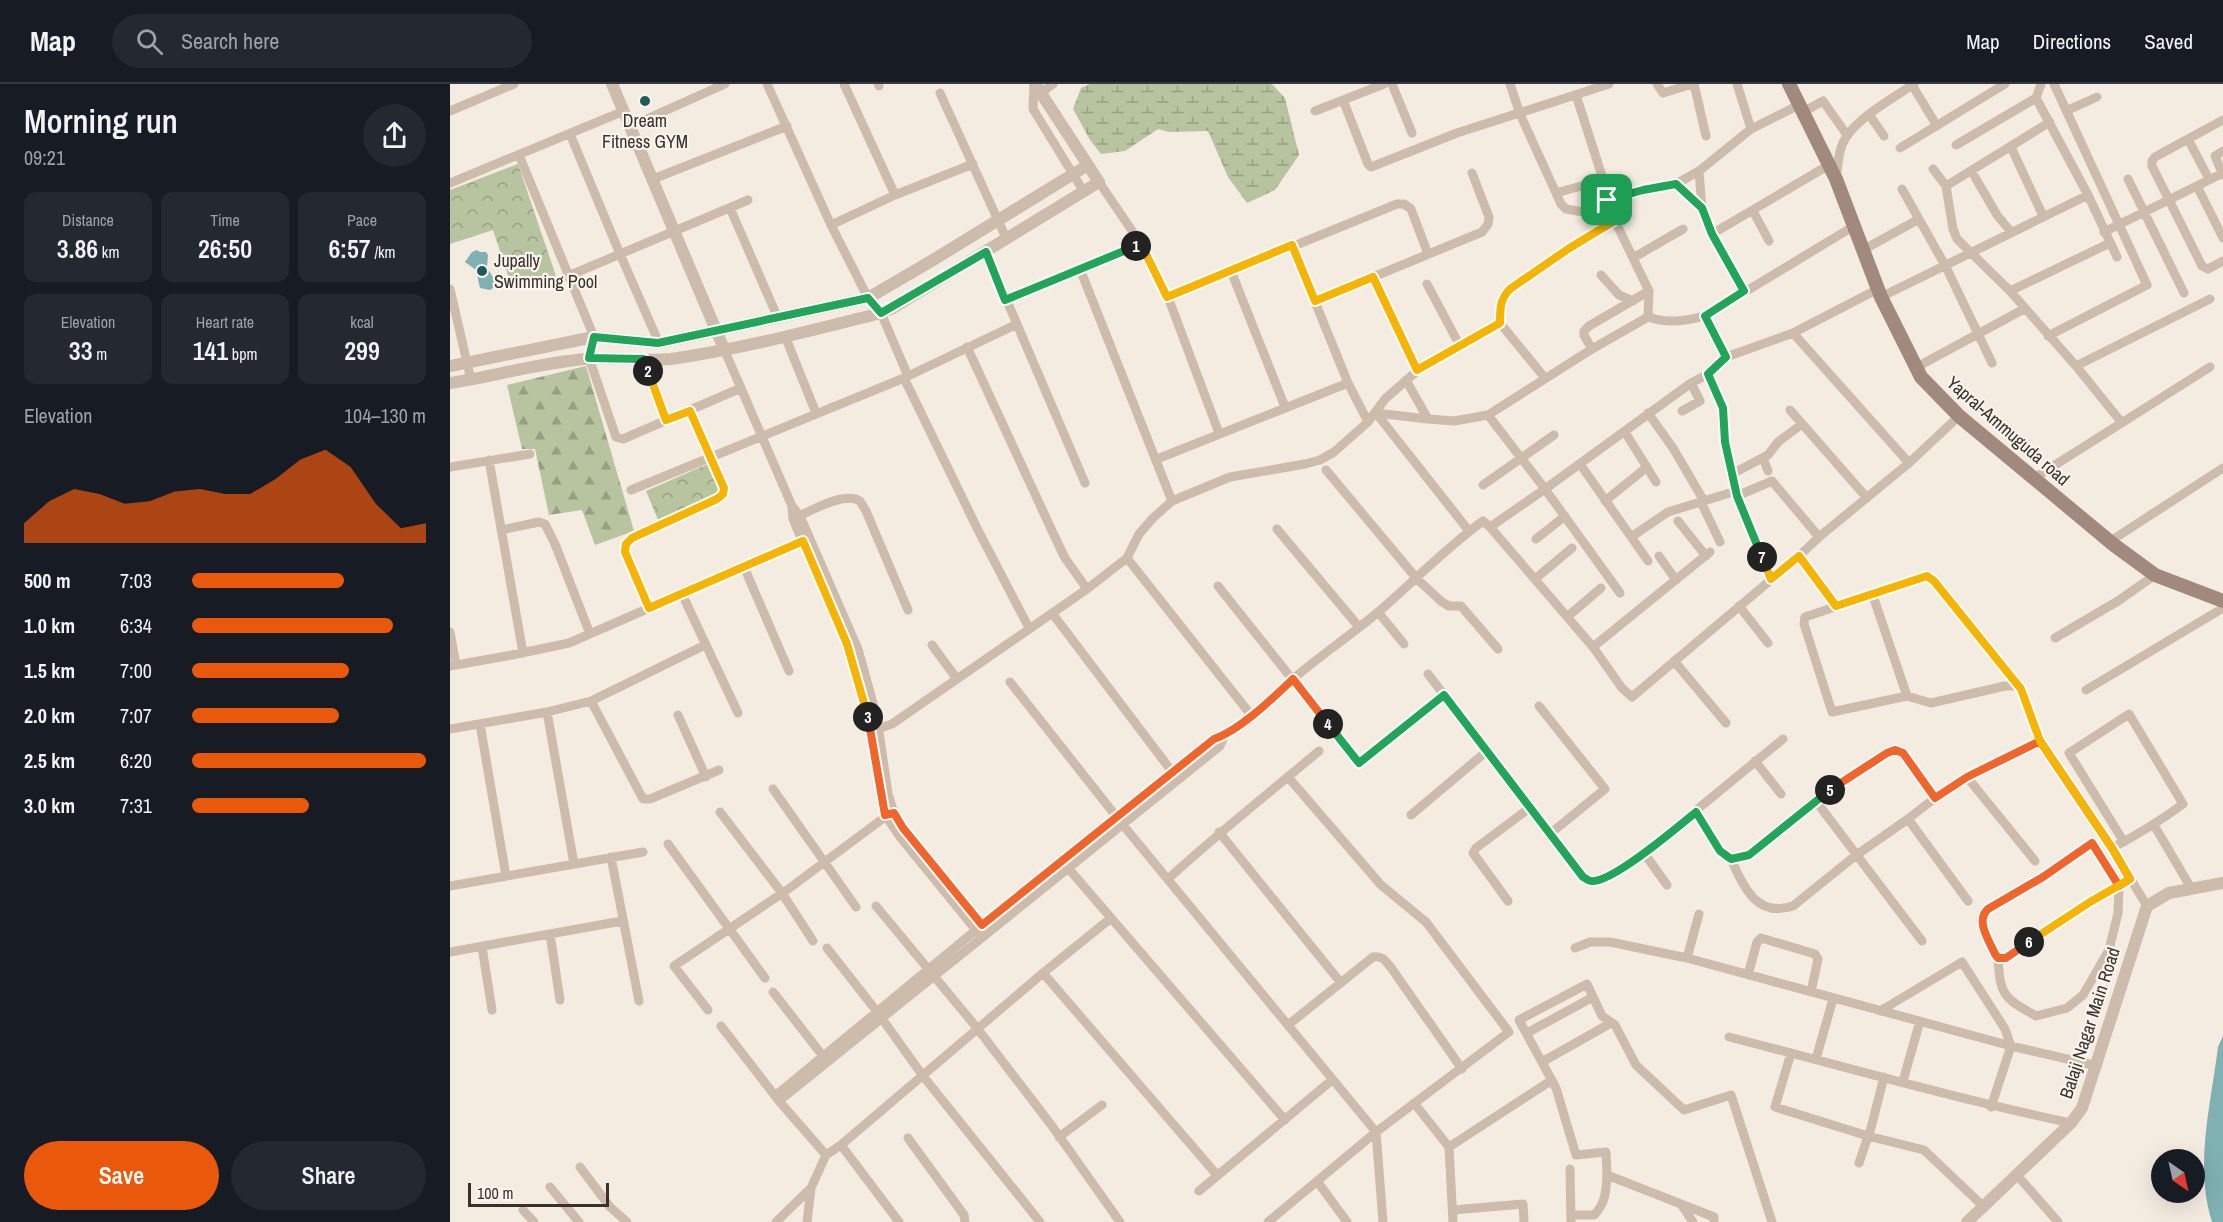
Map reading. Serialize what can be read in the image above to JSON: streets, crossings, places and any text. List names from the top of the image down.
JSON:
{
  "streets": {
    "main road": ["Yapral-Ammuguda road"],
    "street": ["Balaji Nagar Main Road"]
  },
  "places": ["Dream Fitness GYM", "Jupally Swimming Pool"],
  "scale_bar": "100 m",
  "north": "bottom right",
  "page": {
    "header": "Map",
    "search": "Search here",
    "nav": ["Map", "Directions", "Saved"],
    "heading": ["Morning run", "09:21"],
    "stats": [
      ["Distance", "3.86 km"],
      ["Time", "26:50"],
      ["Pace", "6:57 /km"],
      ["Elevation", "33 m"],
      ["Heart rate", "141 bpm"],
      ["kcal", "299"]
    ],
    "pins": [
      "1",
      "2",
      "7",
      "3",
      "4",
      "5",
      "6"
    ],
    "chart": ["Elevation", "104–130 m"],
    "list": [
      {
        "name": "500 m",
        "note": "7:03"
      },
      {
        "name": "1.0 km",
        "note": "6:34"
      },
      {
        "name": "1.5 km",
        "note": "7:00"
      },
      {
        "name": "2.0 km",
        "note": "7:07"
      },
      {
        "name": "2.5 km",
        "note": "6:20"
      },
      {
        "name": "3.0 km",
        "note": "7:31"
      }
    ],
    "buttons": ["Save", "Share"],
    "scale": "100 m"
  }
}
